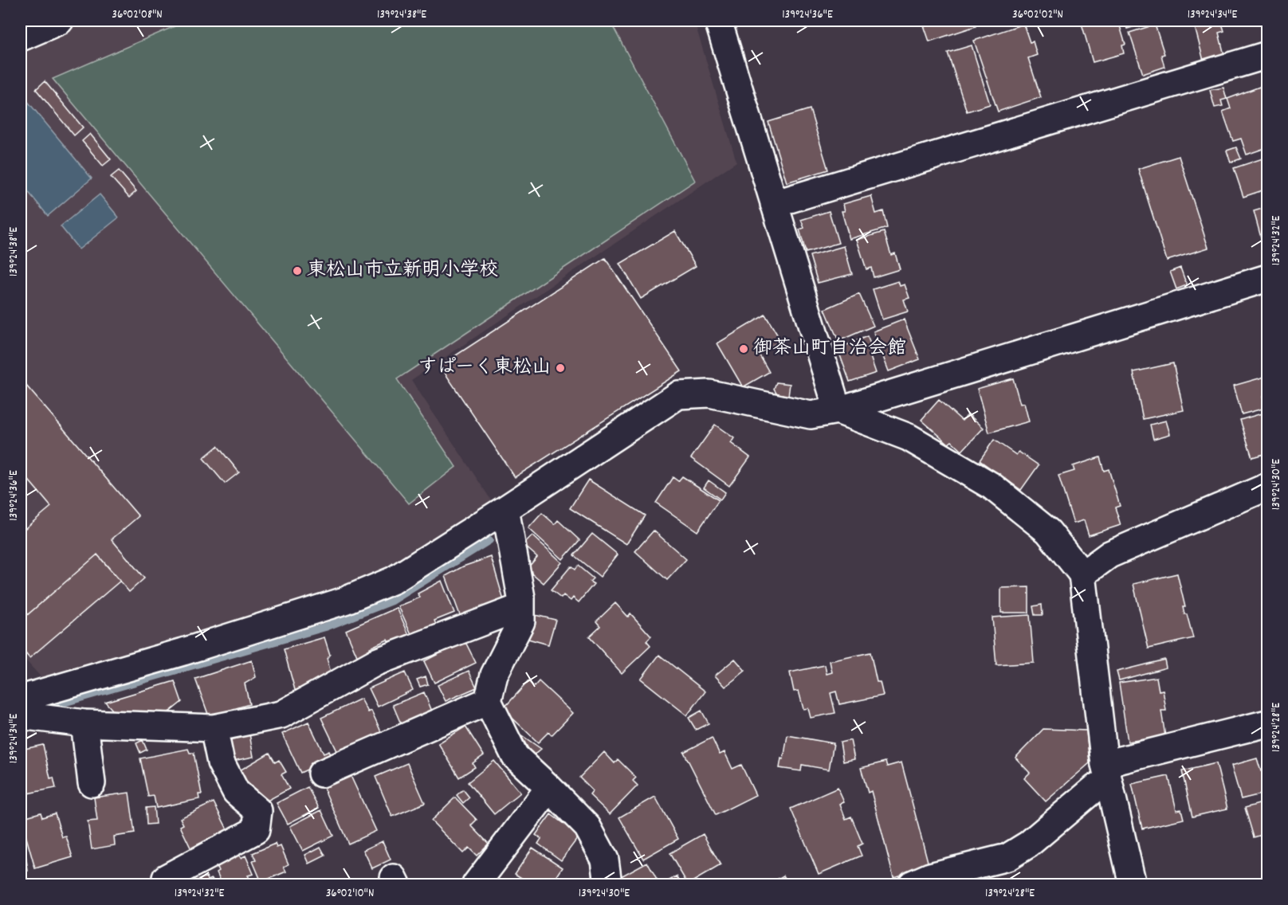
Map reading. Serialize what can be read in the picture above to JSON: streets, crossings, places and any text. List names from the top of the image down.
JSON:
{
  "places": ["東松山市立新明小学校", "御茶山町自治会館", "すぱーく東松山"],
  "coordinates": [
    "36°02'08\"N",
    "139°24'38\"E",
    "139°24'36\"E",
    "36°02'02\"N",
    "139°24'34\"E",
    "139°24'32\"E",
    "139°24'30\"E",
    "139°24'28\"E",
    "36°02'10\"N"
  ]
}
